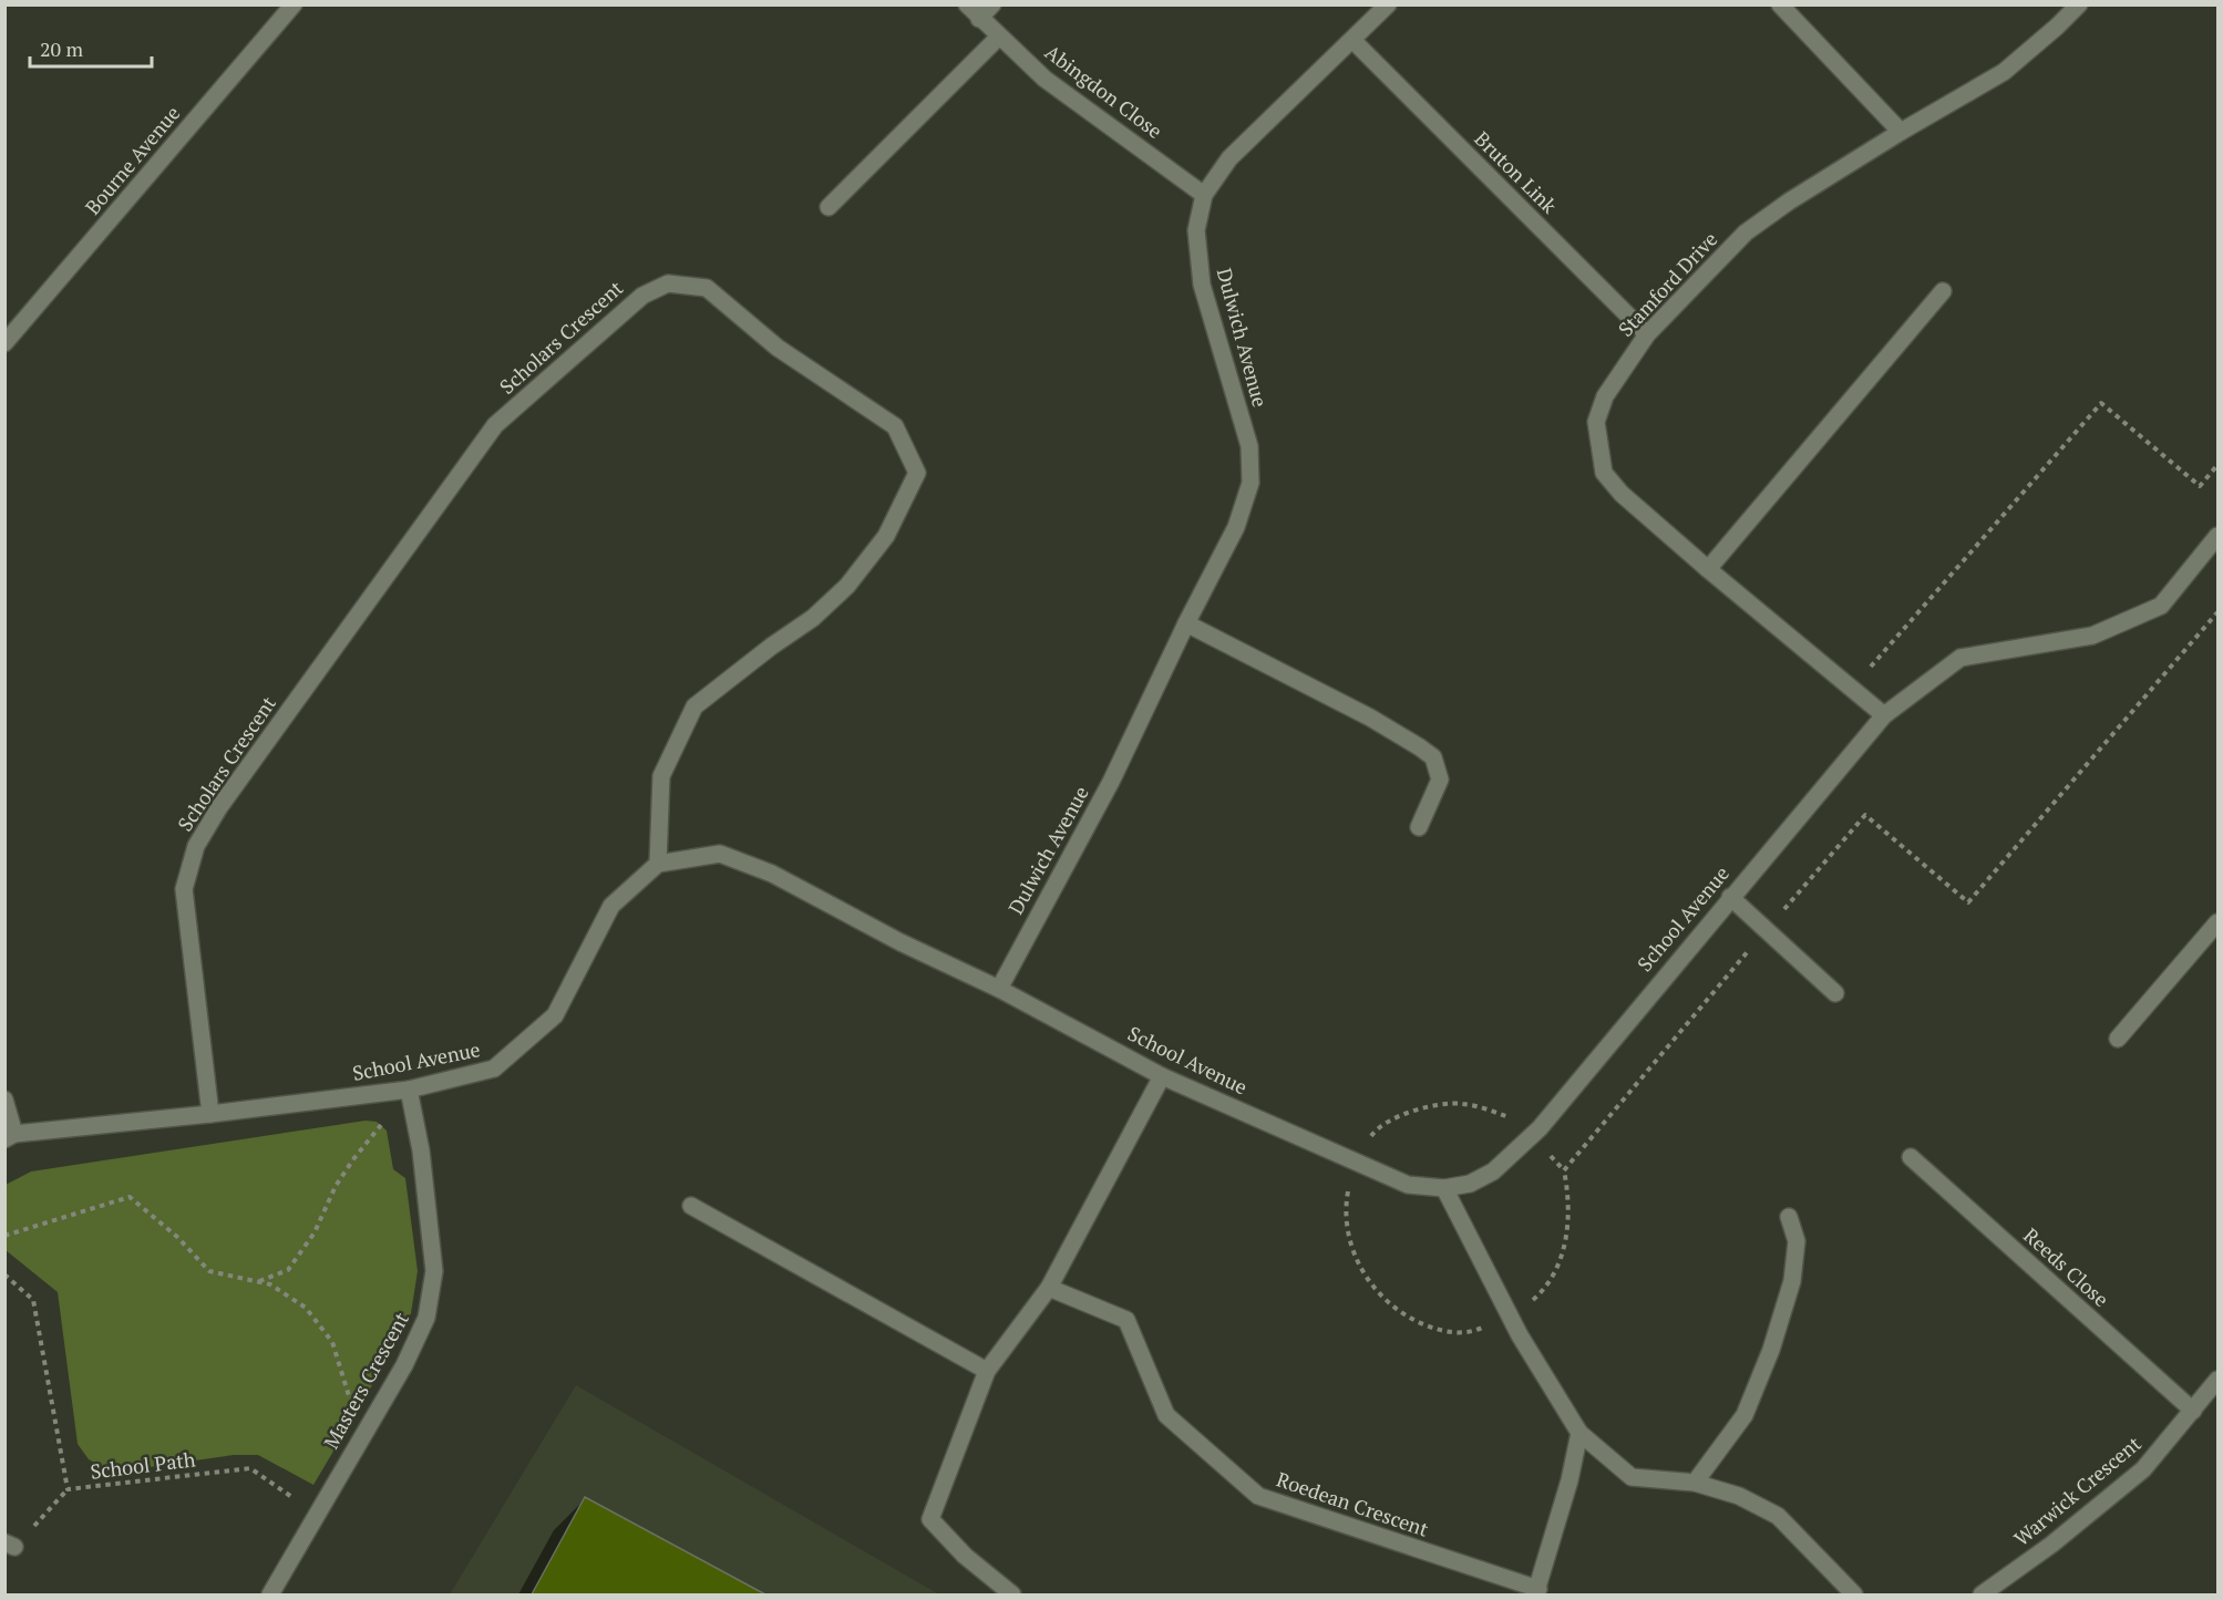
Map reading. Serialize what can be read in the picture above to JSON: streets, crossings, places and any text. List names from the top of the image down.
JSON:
{
  "streets": {
    "street": [
      "Abingdon Close",
      "Bourne Avenue",
      "Bruton Link",
      "Stamford Drive",
      "Scholars Crescent",
      "Dulwich Avenue",
      "School Avenue",
      "Reeds Close",
      "Masters Crescent",
      "Warwick Crescent",
      "Roedean Crescent"
    ],
    "path": ["School Path"]
  },
  "crossings": [
    ["Abingdon Close", "Dulwich Avenue"],
    ["Bruton Link", "Stamford Drive"],
    ["Bruton Link", "Dulwich Avenue"],
    ["Stamford Drive", "School Avenue"],
    ["Scholars Crescent", "School Avenue"],
    ["Dulwich Avenue", "School Avenue"],
    ["School Avenue", "Masters Crescent"],
    ["Reeds Close", "Warwick Crescent"],
    ["Masters Crescent", "School Path"]
  ],
  "scale_bar": "20 m"
}
